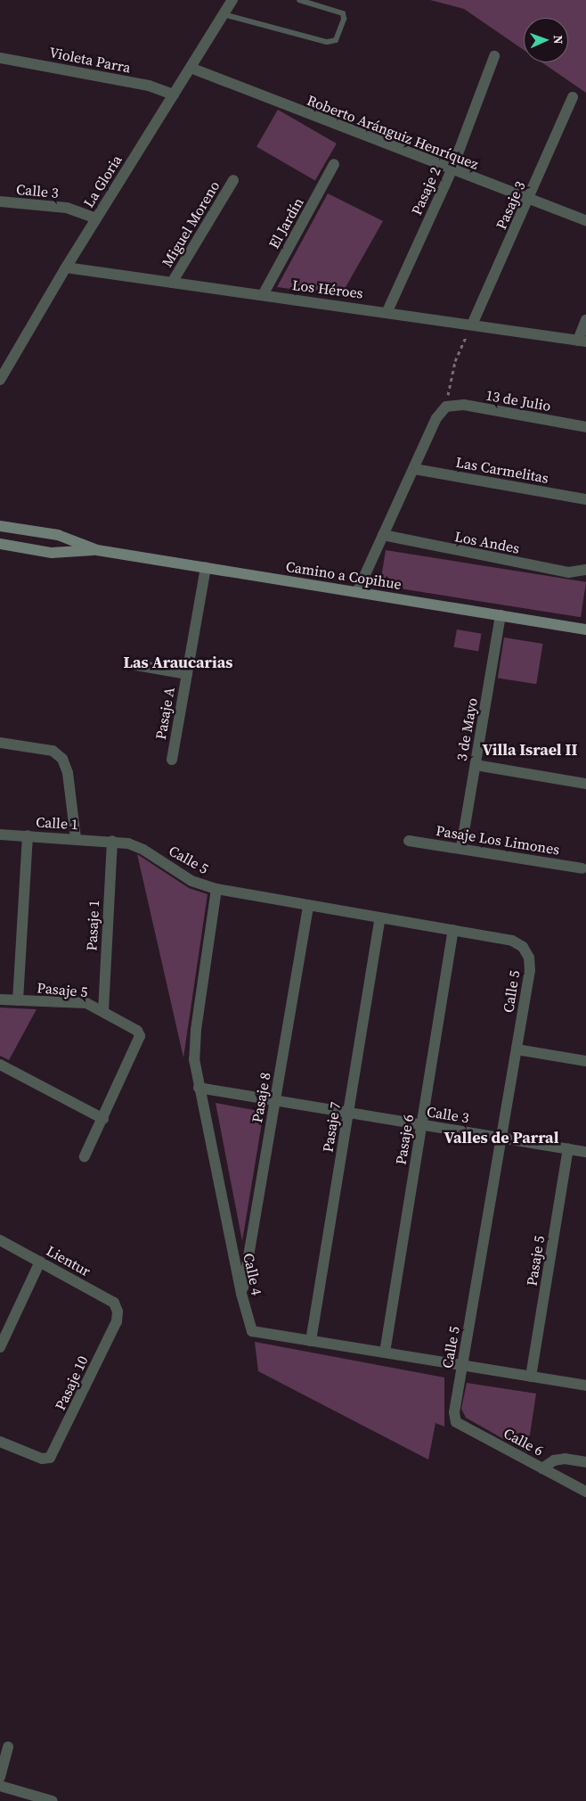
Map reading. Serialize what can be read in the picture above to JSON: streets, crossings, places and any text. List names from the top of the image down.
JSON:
{
  "streets": {
    "street": [
      "Violeta Parra",
      "Roberto Aránguiz Henríquez",
      "La Gloria",
      "Calle 3",
      "Pasaje 2",
      "Pasaje 3",
      "El Jardín",
      "Miguel Moreno",
      "Los Héroes",
      "13 de Julio",
      "Las Carmelitas",
      "Los Andes",
      "Camino a Copihue",
      "Pasaje A",
      "3 de Mayo",
      "Calle 1",
      "Pasaje Los Limones",
      "Calle 5",
      "Pasaje 1",
      "Pasaje 5",
      "Pasaje 8",
      "Pasaje 7",
      "Pasaje 6",
      "Lientur",
      "Calle 4",
      "Pasaje 10",
      "Calle 6"
    ]
  },
  "crossings": [
    ["Violeta Parra", "La Gloria"],
    ["Roberto Aránguiz Henríquez", "La Gloria"],
    ["Roberto Aránguiz Henríquez", "Pasaje 2"],
    ["Roberto Aránguiz Henríquez", "Pasaje 3"],
    ["La Gloria", "Calle 3"],
    ["La Gloria", "Los Héroes"],
    ["Calle 3", "Calle 5"],
    ["Calle 3", "Pasaje 5"],
    ["Calle 3", "Pasaje 8"],
    ["Calle 3", "Pasaje 7"],
    ["Calle 3", "Pasaje 6"],
    ["Calle 3", "Calle 4"],
    ["Pasaje 2", "Los Héroes"],
    ["Pasaje 3", "Los Héroes"],
    ["El Jardín", "Los Héroes"],
    ["Miguel Moreno", "Los Héroes"],
    ["Camino a Copihue", "Pasaje A"],
    ["Camino a Copihue", "3 de Mayo"],
    ["3 de Mayo", "Pasaje Los Limones"],
    ["Calle 1", "Calle 5"],
    ["Calle 1", "Pasaje 1"],
    ["Calle 5", "Pasaje 1"],
    ["Calle 5", "Pasaje 8"],
    ["Calle 5", "Pasaje 7"],
    ["Calle 5", "Pasaje 6"],
    ["Calle 5", "Calle 4"],
    ["Calle 5", "Calle 6"],
    ["Pasaje 1", "Pasaje 5"],
    ["Pasaje 5", "Calle 4"],
    ["Pasaje 8", "Calle 4"],
    ["Pasaje 7", "Calle 4"],
    ["Pasaje 6", "Calle 4"],
    ["Lientur", "Pasaje 10"]
  ],
  "districts": ["Las Araucarias", "Villa Israel II", "Valles de Parral"],
  "north": "right"
}
